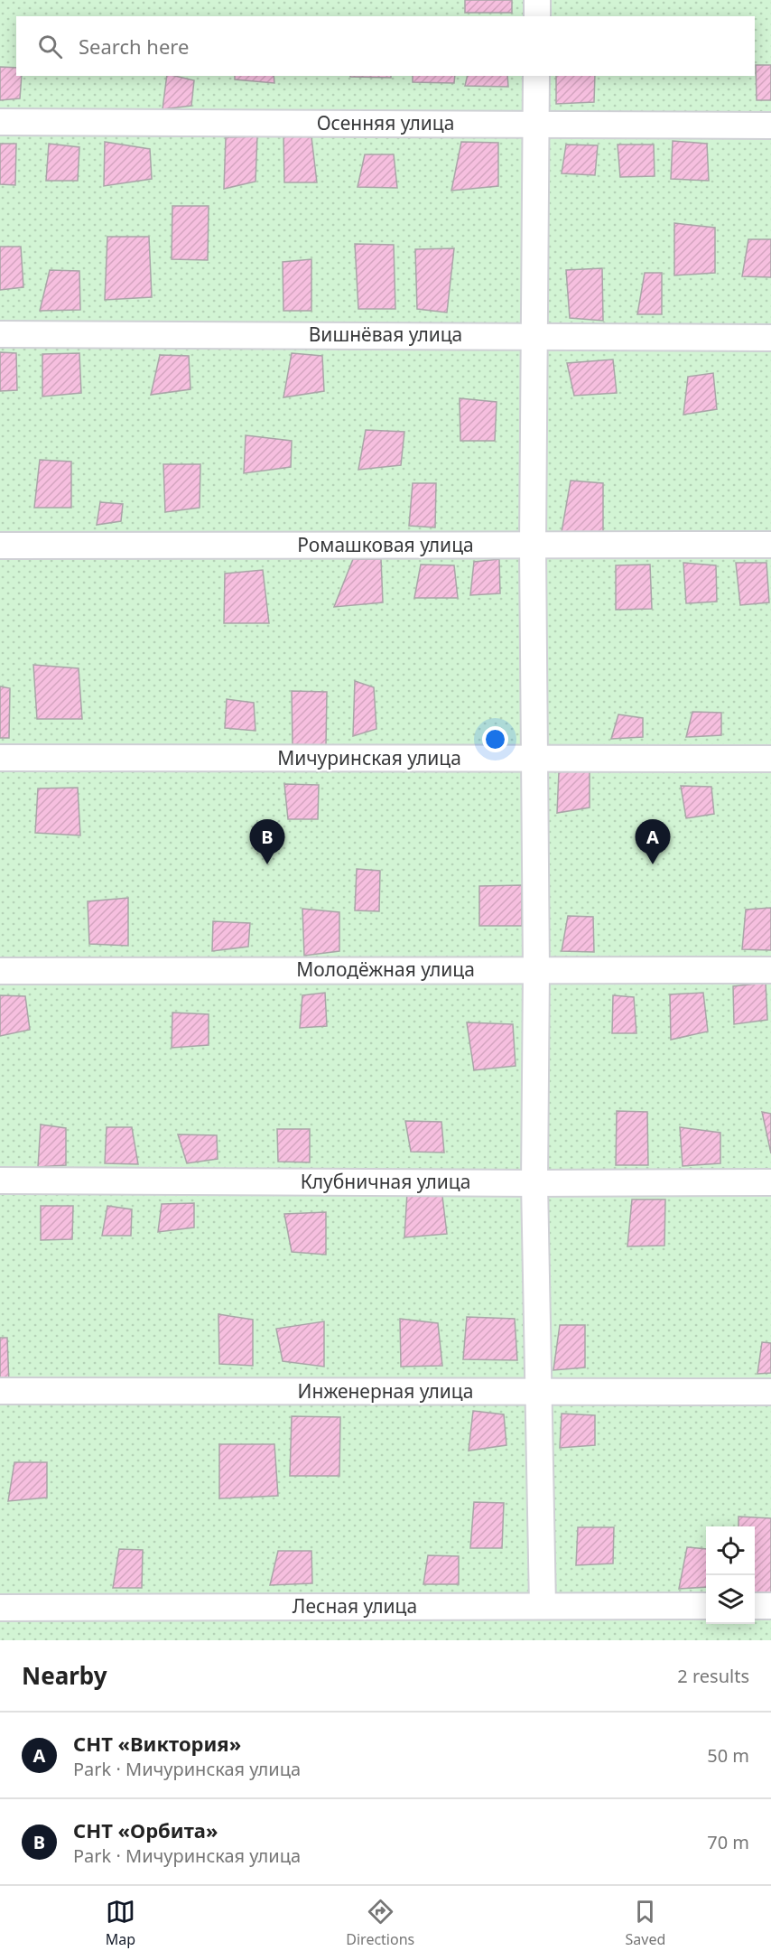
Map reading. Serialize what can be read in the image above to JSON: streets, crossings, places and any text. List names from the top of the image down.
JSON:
{
  "streets": {
    "street": [
      "Осенняя улица",
      "Вишнёвая улица",
      "Ромашковая улица",
      "Мичуринская улица",
      "Молодёжная улица",
      "Клубничная улица",
      "Инженерная улица",
      "Лесная улица"
    ]
  },
  "page": {
    "search": "Search here",
    "pins": ["A", "B"],
    "heading": ["Nearby", "2 results"],
    "list": [
      {
        "mark": "A",
        "name": "СНТ «Виктория»",
        "note": "Park · Мичуринская улица",
        "value": "50 m"
      },
      {
        "mark": "B",
        "name": "СНТ «Орбита»",
        "note": "Park · Мичуринская улица",
        "value": "70 m"
      }
    ],
    "nav": ["Map", "Directions", "Saved"]
  }
}
